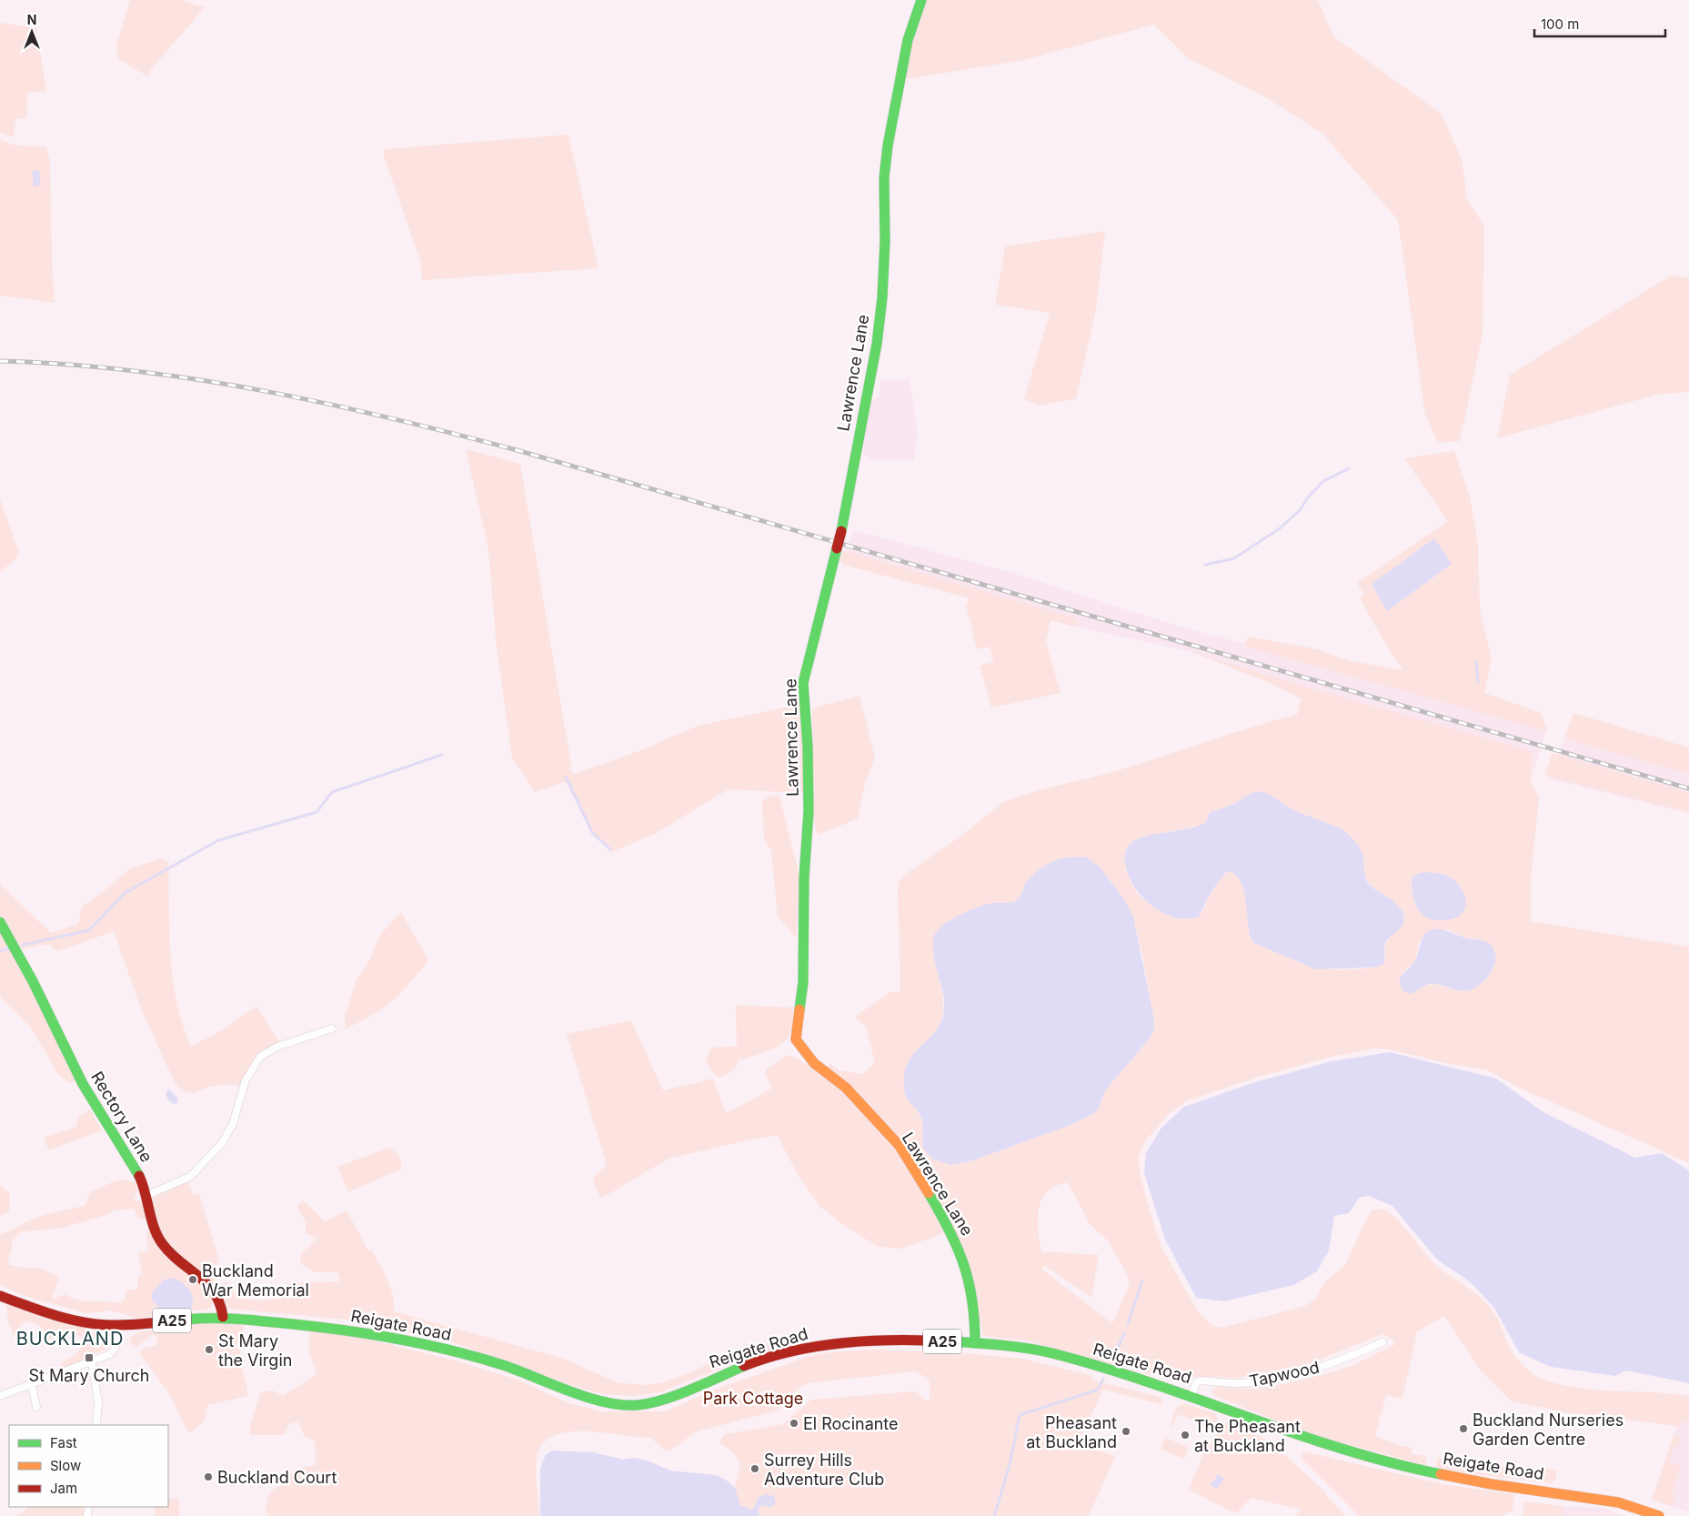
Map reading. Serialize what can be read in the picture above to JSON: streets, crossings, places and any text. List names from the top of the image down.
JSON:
{
  "streets": {
    "street": [
      "Lawrence Lane",
      "Rectory Lane",
      "A25",
      "Reigate Road",
      "Tapwood"
    ]
  },
  "crossings": [
    ["Lawrence Lane", "Reigate Road"],
    ["Rectory Lane", "Reigate Road"],
    ["Reigate Road", "Tapwood"]
  ],
  "districts": ["BUCKLAND"],
  "parks": ["Park Cottage"],
  "places": {
    "other": [
      "Buckland War Memorial",
      "St Mary the Virgin",
      "El Rocinante",
      "Buckland Nurseries Garden Centre",
      "Pheasant at Buckland",
      "The Pheasant at Buckland",
      "Surrey Hills Adventure Club",
      "Buckland Court"
    ],
    "transit": ["St Mary Church"]
  },
  "legend": ["Fast", "Slow", "Jam"],
  "scale_bar": "100 m",
  "north": "top"
}
